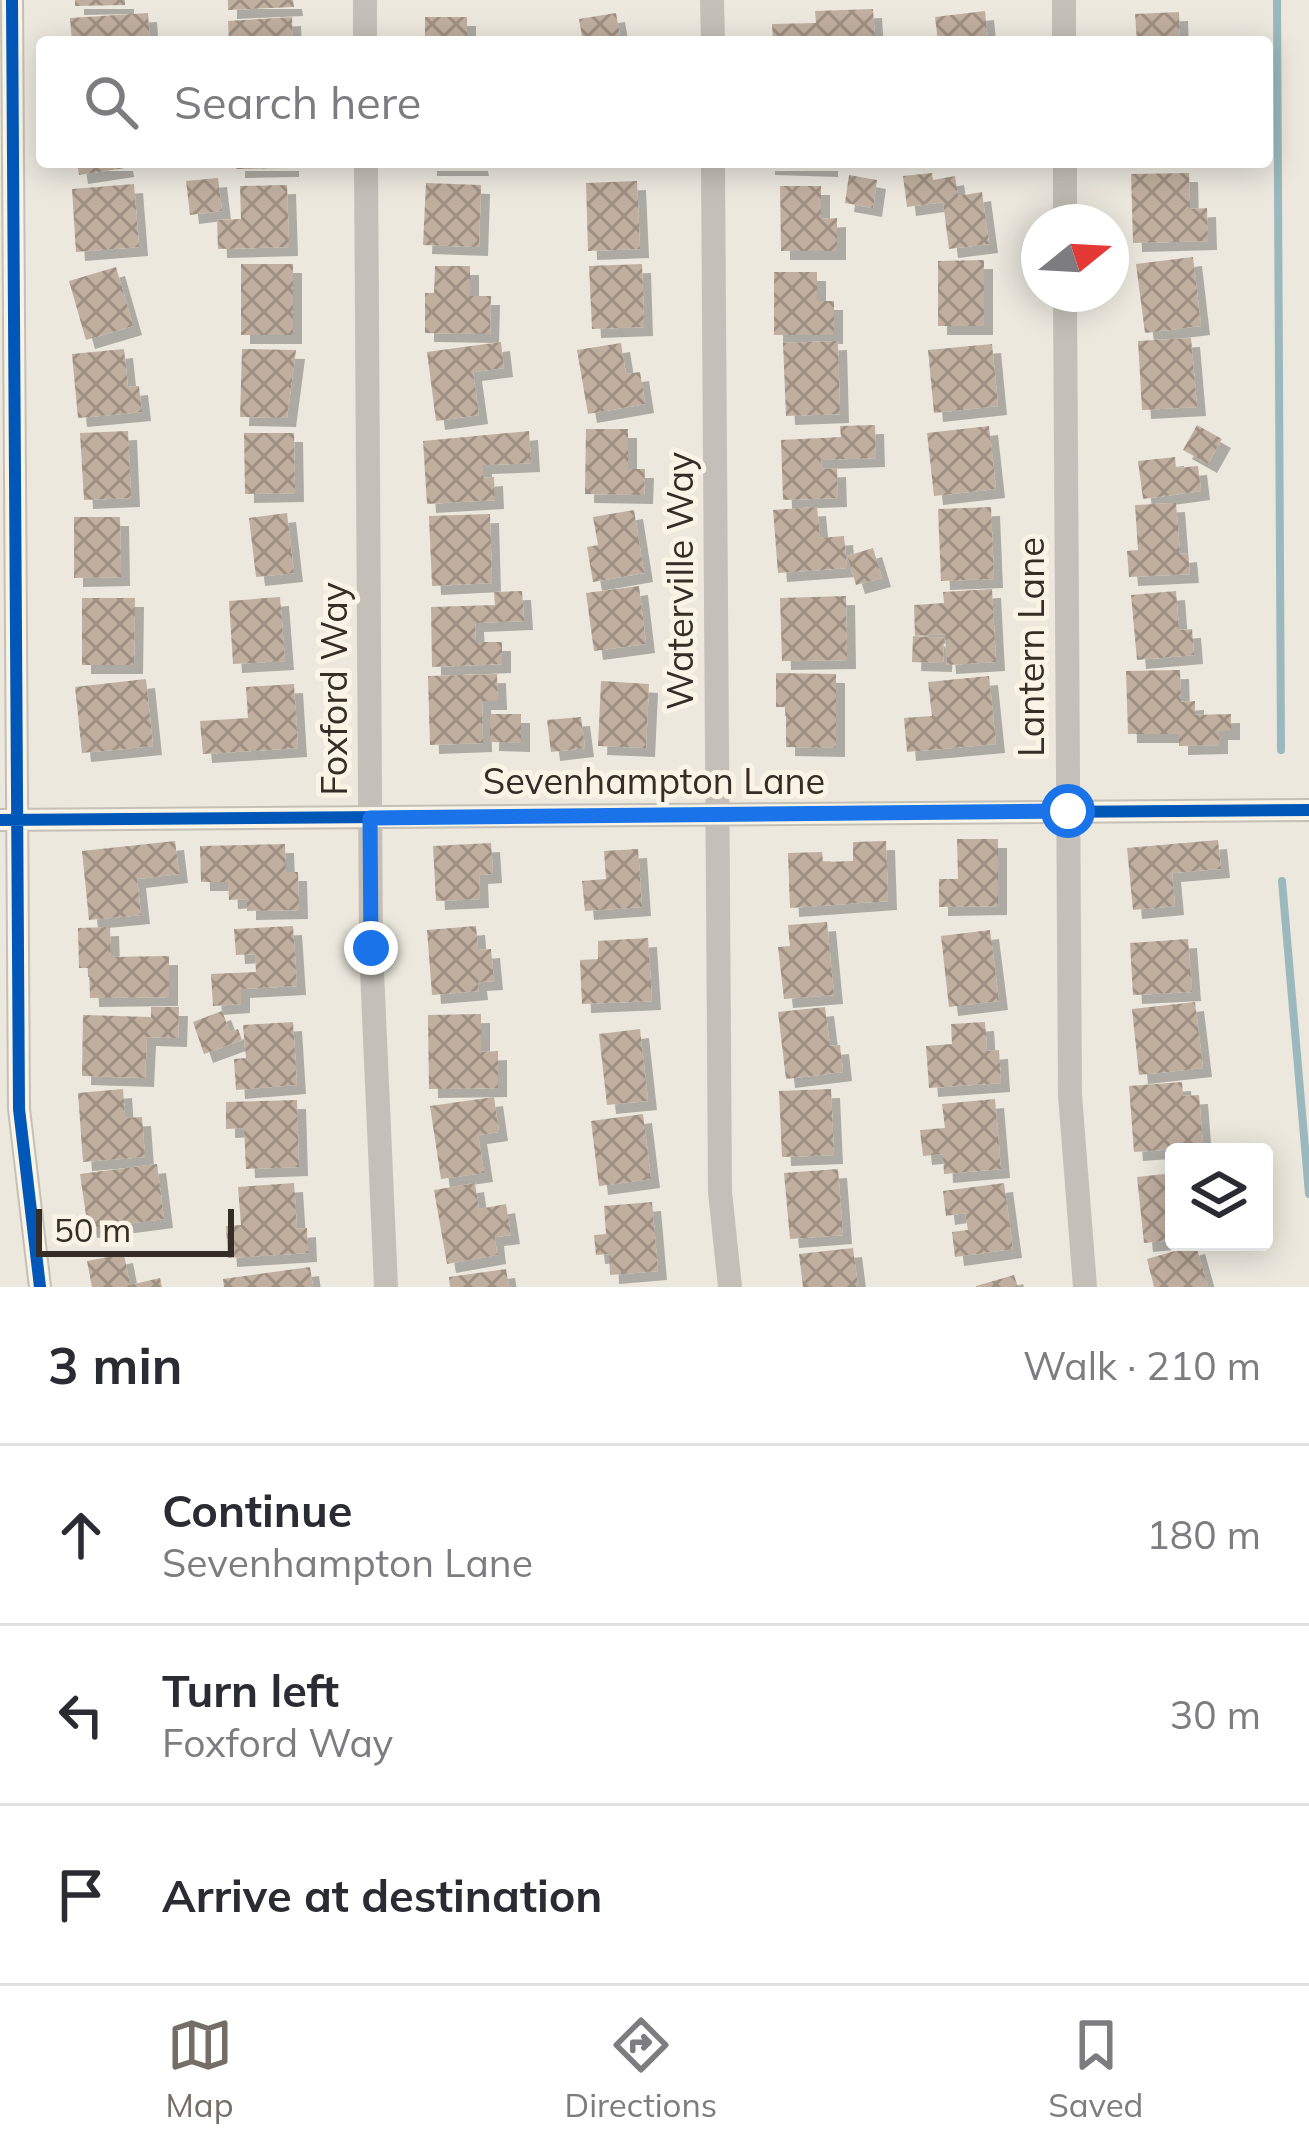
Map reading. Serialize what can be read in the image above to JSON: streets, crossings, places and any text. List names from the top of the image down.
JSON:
{
  "streets": {
    "street": [
      "Waterville Way",
      "Lantern Lane",
      "Foxford Way",
      "Sevenhampton Lane"
    ]
  },
  "crossings": [
    ["Waterville Way", "Sevenhampton Lane"],
    ["Lantern Lane", "Sevenhampton Lane"],
    ["Foxford Way", "Sevenhampton Lane"]
  ],
  "scale_bar": "50 m",
  "north": "right",
  "page": {
    "search": "Search here",
    "scale": "50 m",
    "heading": ["3 min", "Walk · 210 m"],
    "list": [
      ["Continue", "Sevenhampton Lane", "180 m"],
      ["Turn left", "Foxford Way", "30 m"],
      "Arrive at destination"
    ],
    "nav": ["Map", "Directions", "Saved"]
  }
}
